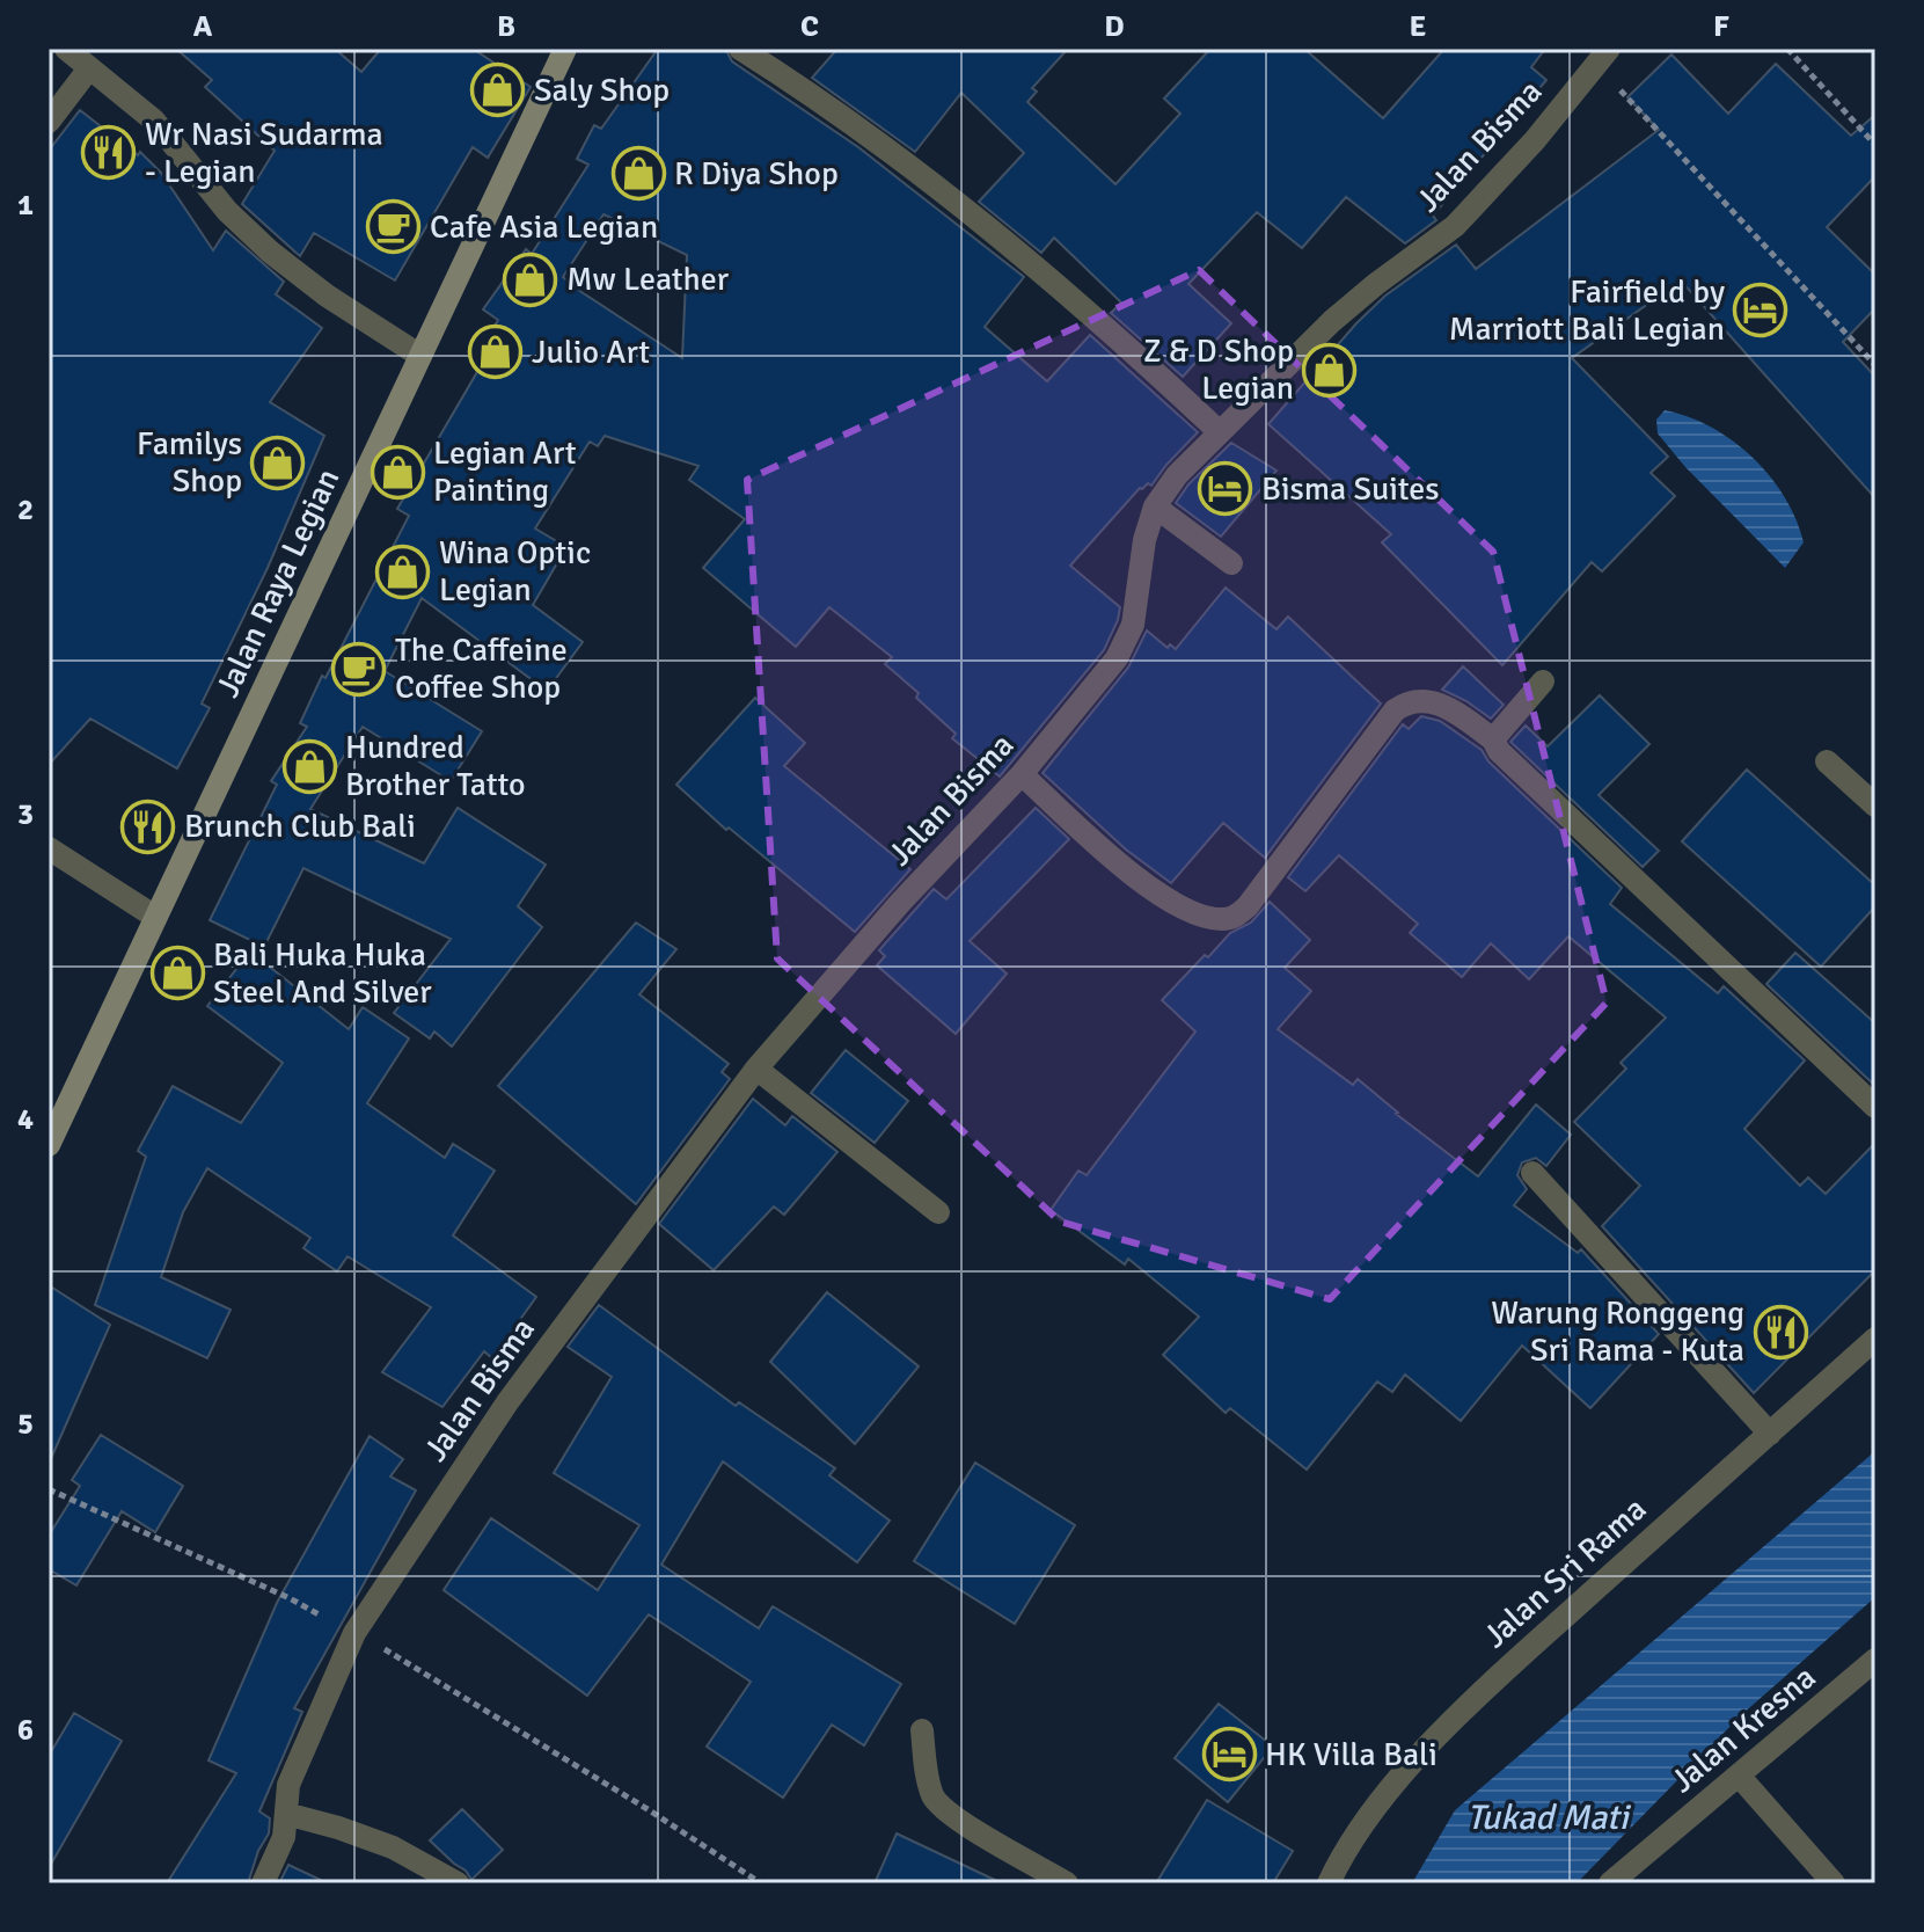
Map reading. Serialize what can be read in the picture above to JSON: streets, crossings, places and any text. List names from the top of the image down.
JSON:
{
  "streets": {
    "main road": ["Jalan Raya Legian"],
    "street": ["Jalan Bisma", "Jalan Sri Rama", "Jalan Kresna"]
  },
  "water": ["Tukad Mati"],
  "places": {
    "shop": [
      "Saly Shop",
      "R Diya Shop",
      "Mw Leather",
      "Julio Art",
      "Z & D Shop Legian",
      "Familys Shop",
      "Legian Art Painting",
      "Wina Optic Legian",
      "Hundred Brother Tatto",
      "Bali Huka Huka Steel And Silver"
    ],
    "restaurant": ["Wr Nasi Sudarma - Legian", "Brunch Club Bali", "Warung Ronggeng Sri Rama - Kuta"],
    "cafe": ["Cafe Asia Legian", "The Caffeine Coffee Shop"],
    "hotel": ["Fairfield by Marriott Bali Legian", "Bisma Suites", "HK Villa Bali"]
  },
  "grid": {
    "columns": [
      "A",
      "B",
      "C",
      "D",
      "E",
      "F"
    ],
    "rows": [
      "1",
      "2",
      "3",
      "4",
      "5",
      "6"
    ]
  }
}
